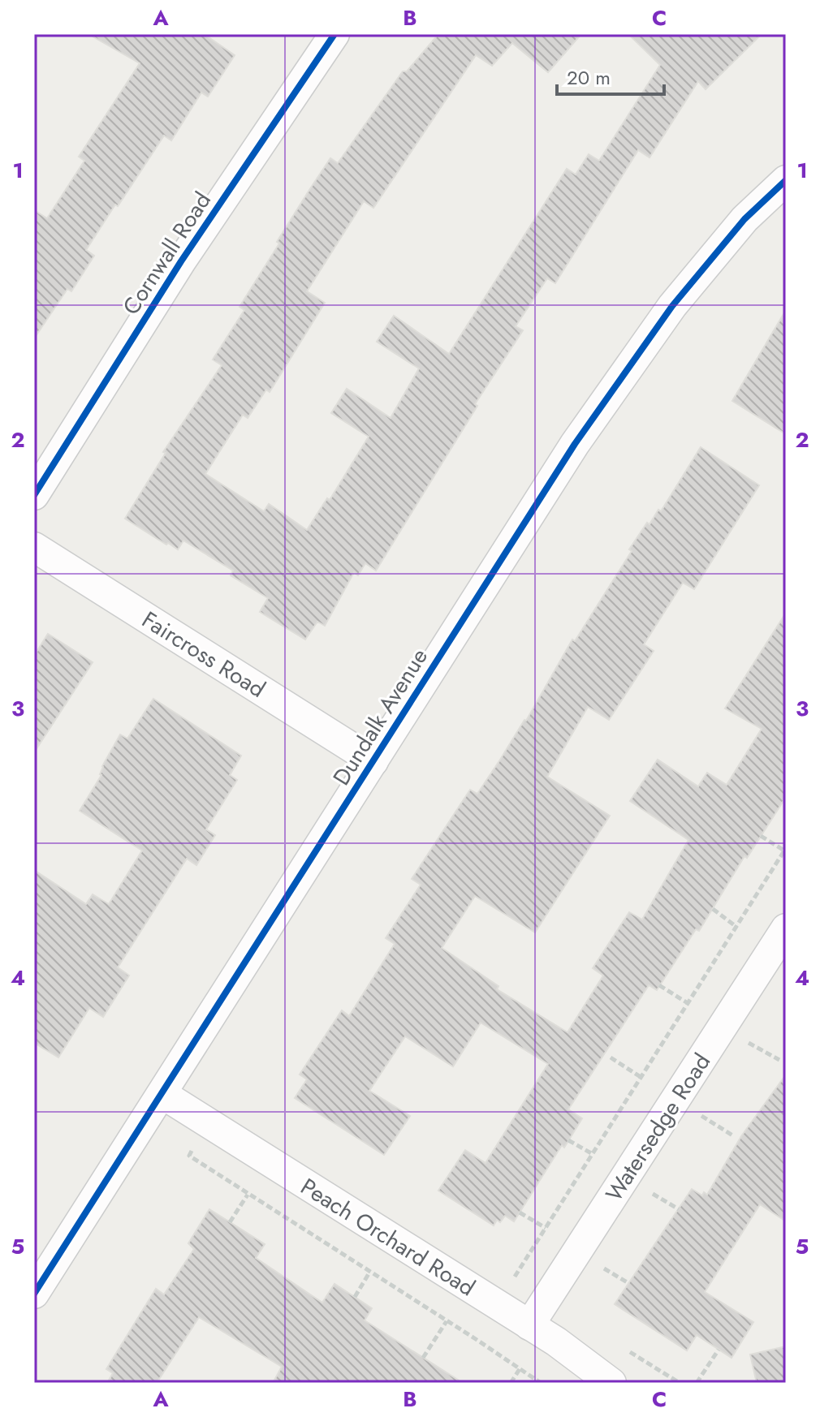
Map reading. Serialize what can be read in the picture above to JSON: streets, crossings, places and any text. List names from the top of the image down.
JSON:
{
  "streets": {
    "street": [
      "Cornwall Road",
      "Faircross Road",
      "Dundalk Avenue",
      "Watersedge Road",
      "Peach Orchard Road"
    ]
  },
  "crossings": [
    ["Faircross Road", "Dundalk Avenue"],
    ["Dundalk Avenue", "Peach Orchard Road"],
    ["Watersedge Road", "Peach Orchard Road"]
  ],
  "scale_bar": "20 m",
  "grid": {
    "columns": ["A", "B", "C"],
    "rows": [
      "1",
      "2",
      "3",
      "4",
      "5"
    ]
  }
}
